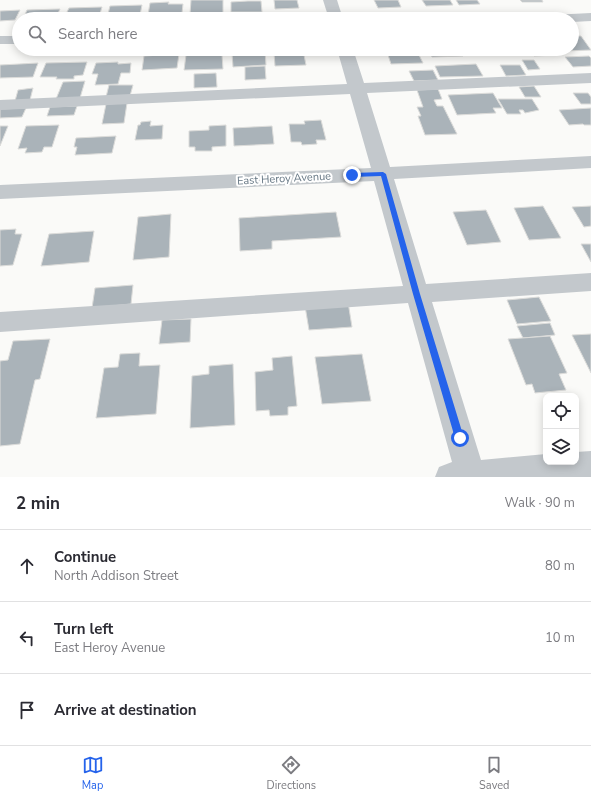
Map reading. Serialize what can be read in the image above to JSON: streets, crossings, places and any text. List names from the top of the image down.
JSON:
{
  "streets": {
    "street": ["East Heroy Avenue"]
  },
  "page": {
    "search": "Search here",
    "heading": ["2 min", "Walk · 90 m"],
    "list": [
      ["Continue", "North Addison Street", "80 m"],
      ["Turn left", "East Heroy Avenue", "10 m"],
      "Arrive at destination"
    ],
    "nav": ["Map", "Directions", "Saved"]
  }
}
